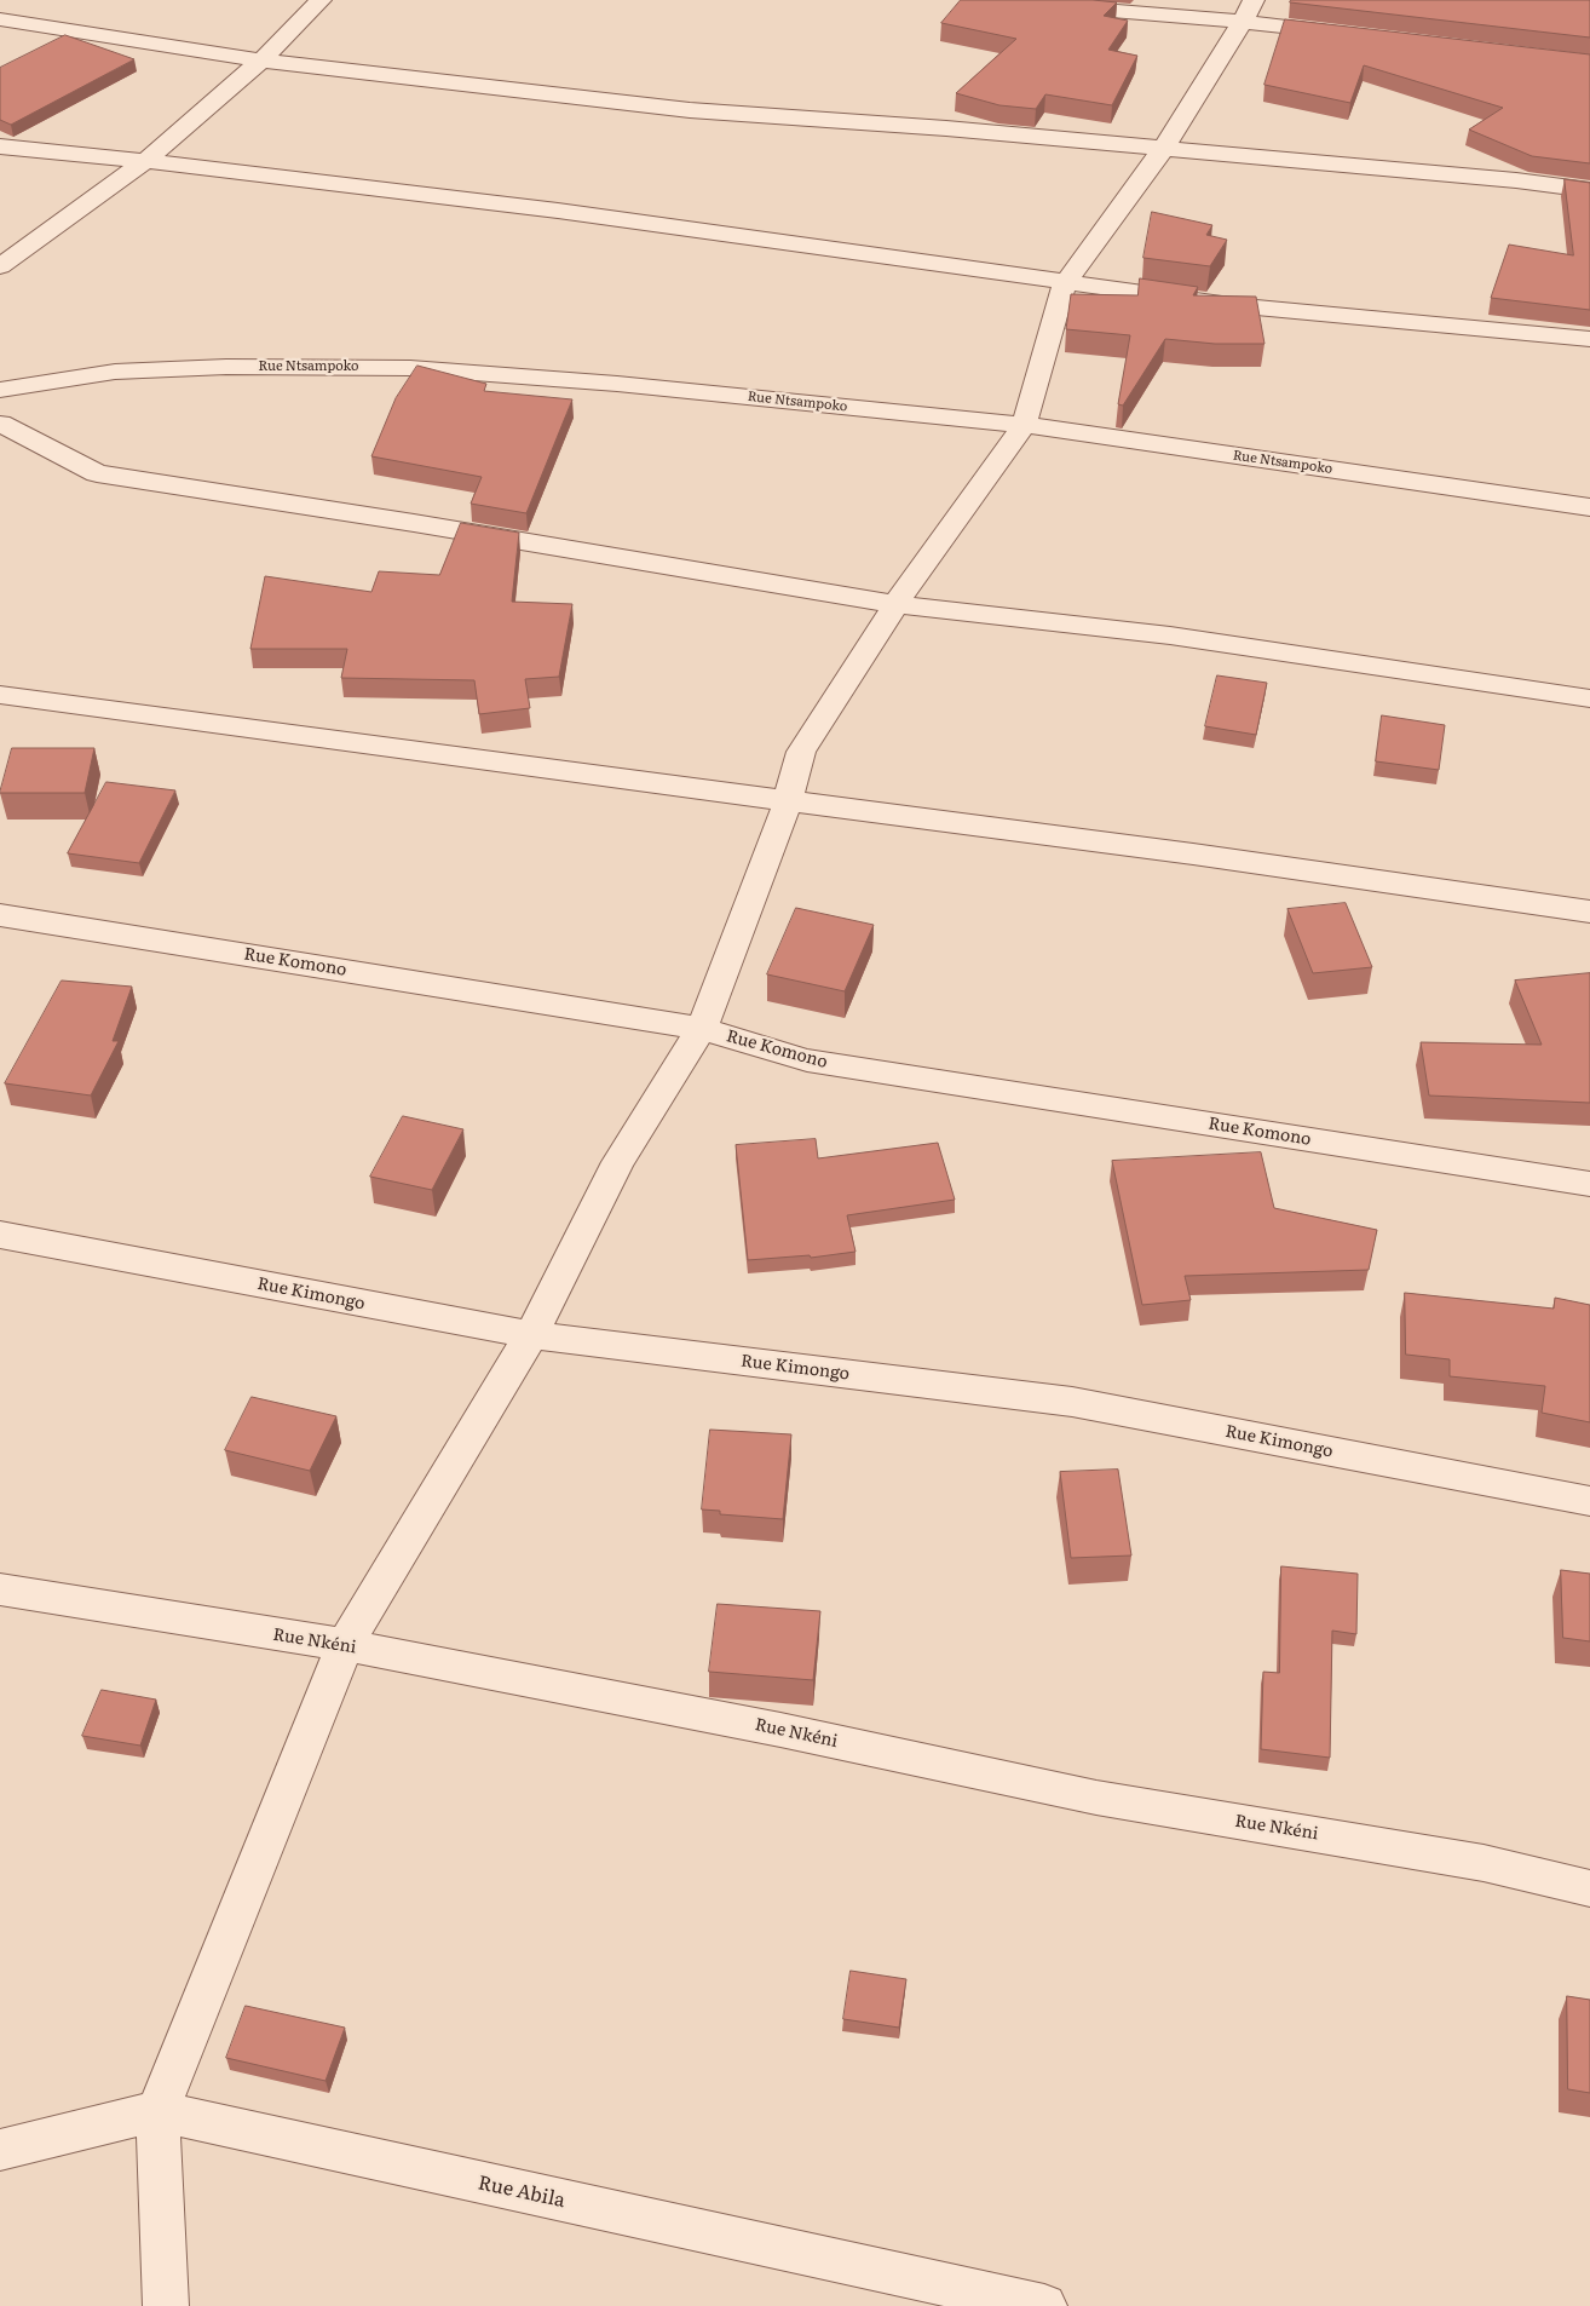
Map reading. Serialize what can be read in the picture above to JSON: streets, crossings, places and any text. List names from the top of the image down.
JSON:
{
  "streets": {
    "street": [
      "Rue Ntsampoko",
      "Rue Komono",
      "Rue Kimongo",
      "Rue Nkéni",
      "Rue Abila"
    ]
  }
}
